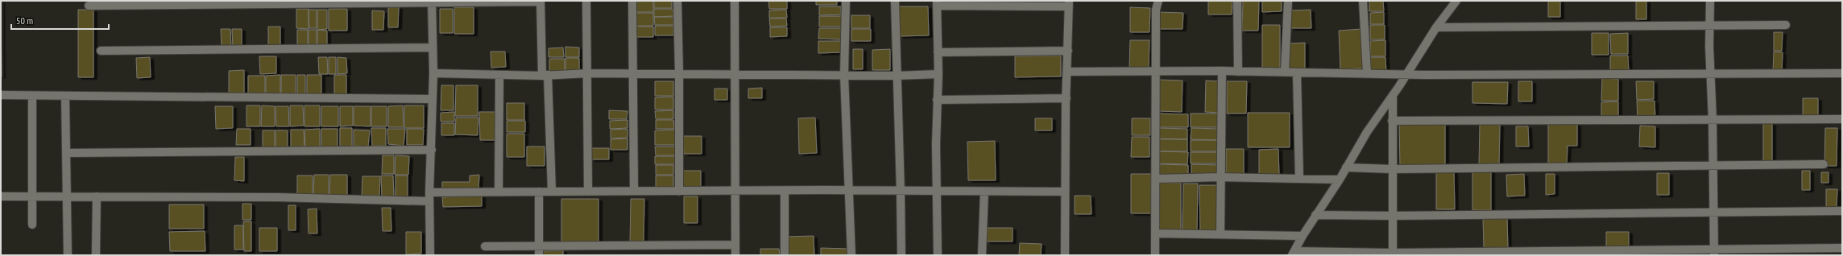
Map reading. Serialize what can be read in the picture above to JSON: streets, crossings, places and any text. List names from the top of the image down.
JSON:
{
  "scale_bar": "50 m"
}
